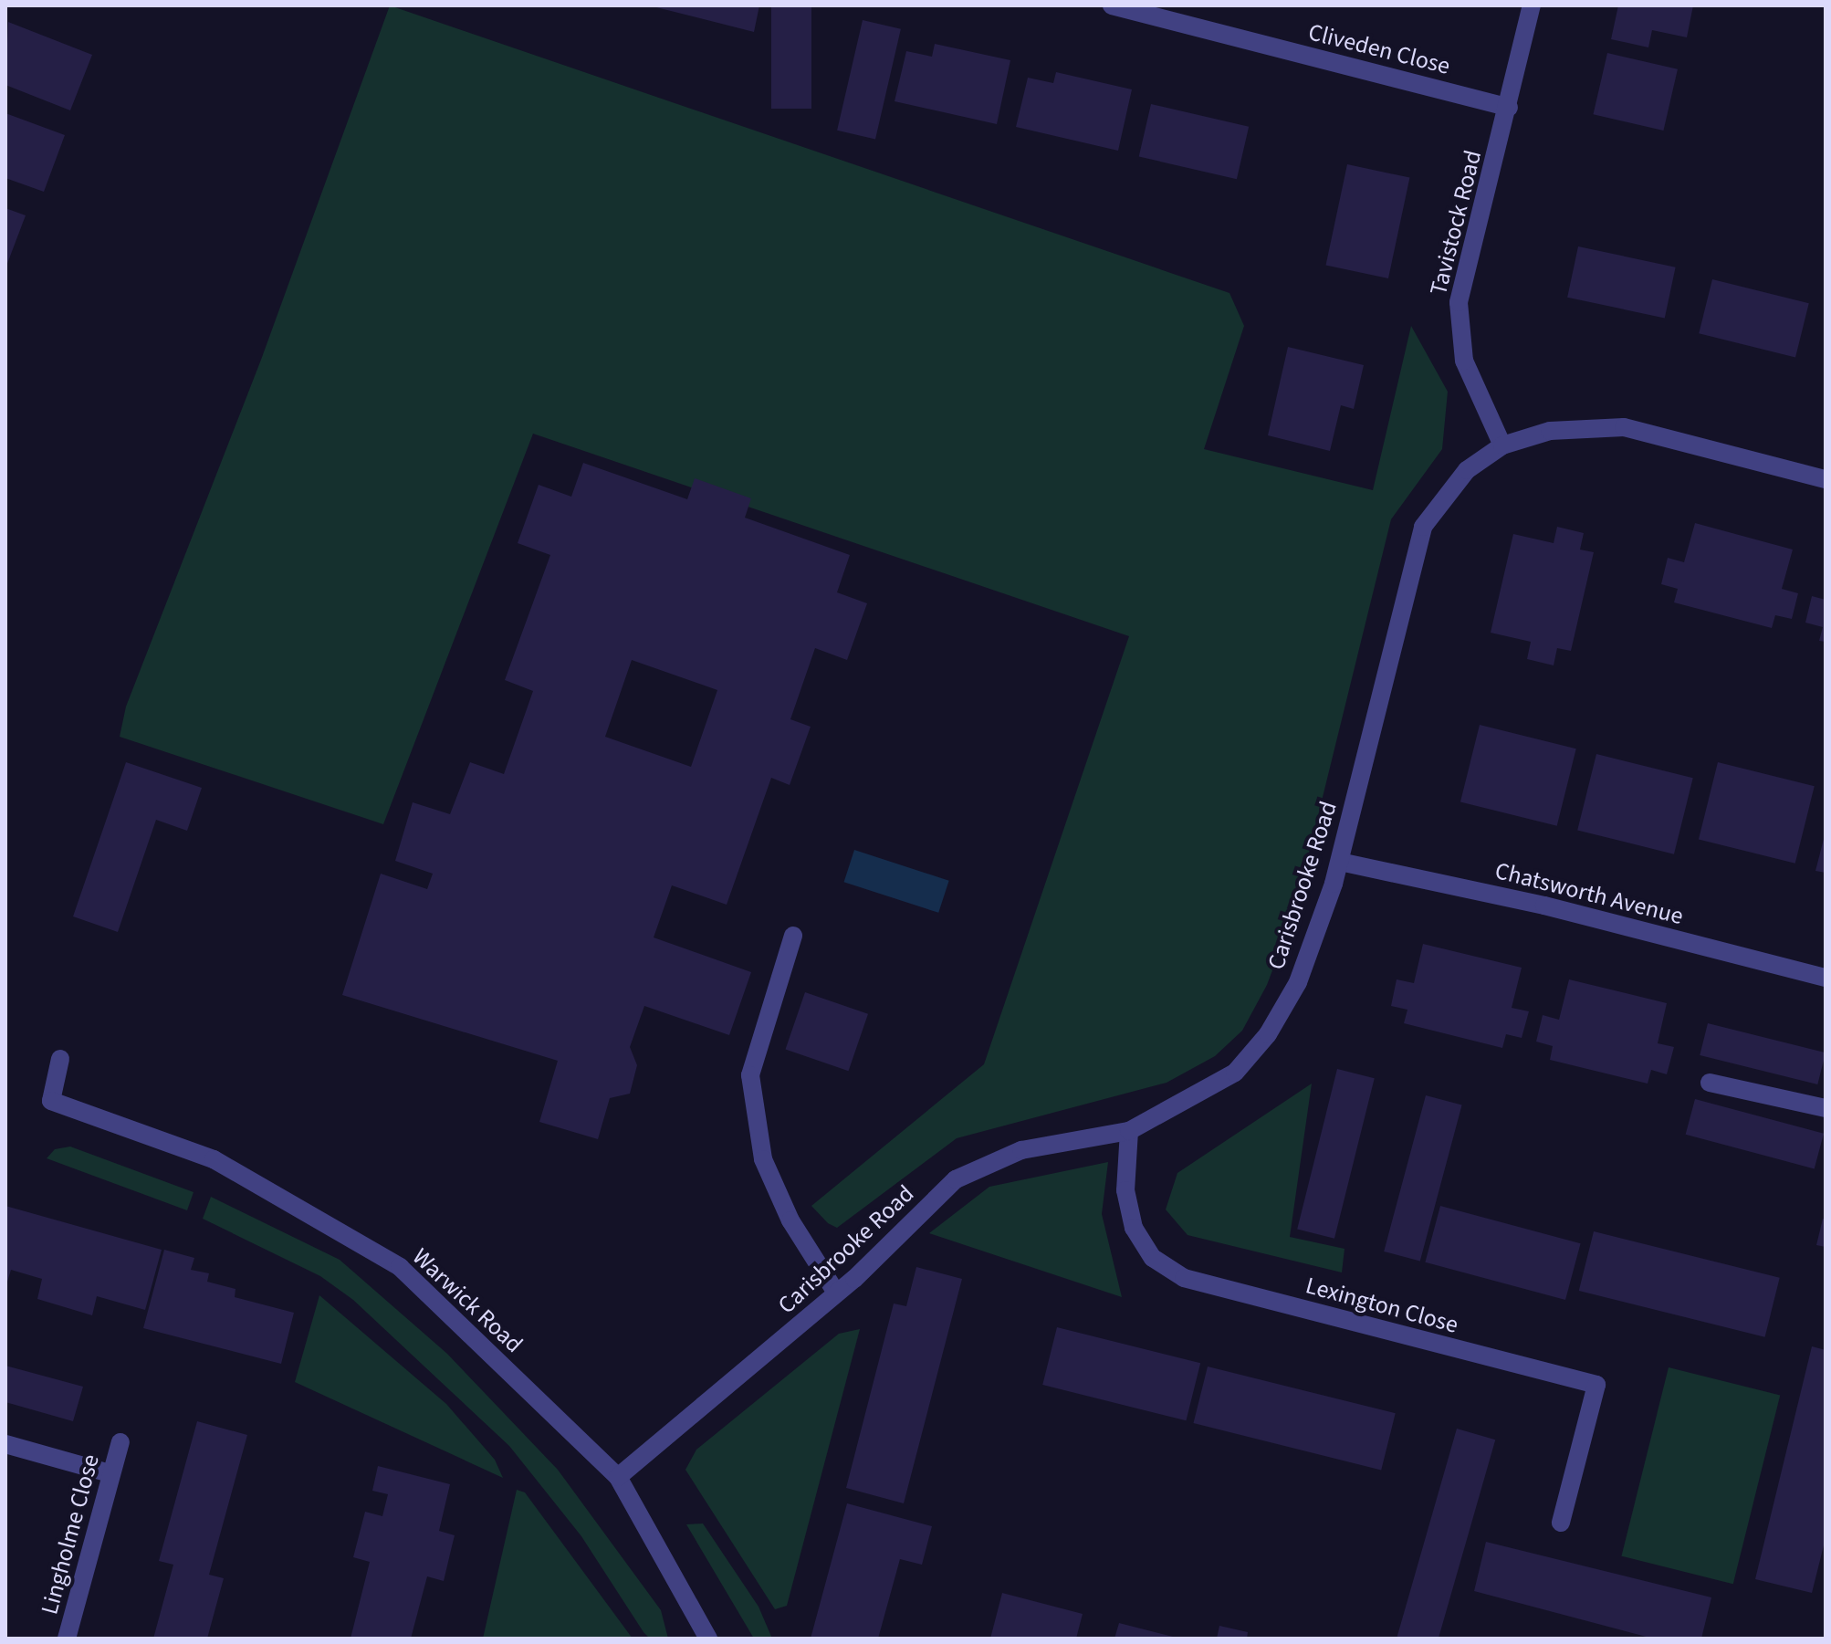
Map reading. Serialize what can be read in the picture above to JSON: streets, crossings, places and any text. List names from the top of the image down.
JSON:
{
  "streets": {
    "street": [
      "Cliveden Close",
      "Tavistock Road",
      "Carisbrooke Road",
      "Chatsworth Avenue",
      "Warwick Road",
      "Lexington Close",
      "Lingholme Close"
    ]
  },
  "crossings": [
    ["Cliveden Close", "Tavistock Road"],
    ["Tavistock Road", "Carisbrooke Road"],
    ["Carisbrooke Road", "Chatsworth Avenue"],
    ["Carisbrooke Road", "Warwick Road"],
    ["Carisbrooke Road", "Lexington Close"]
  ]
}
